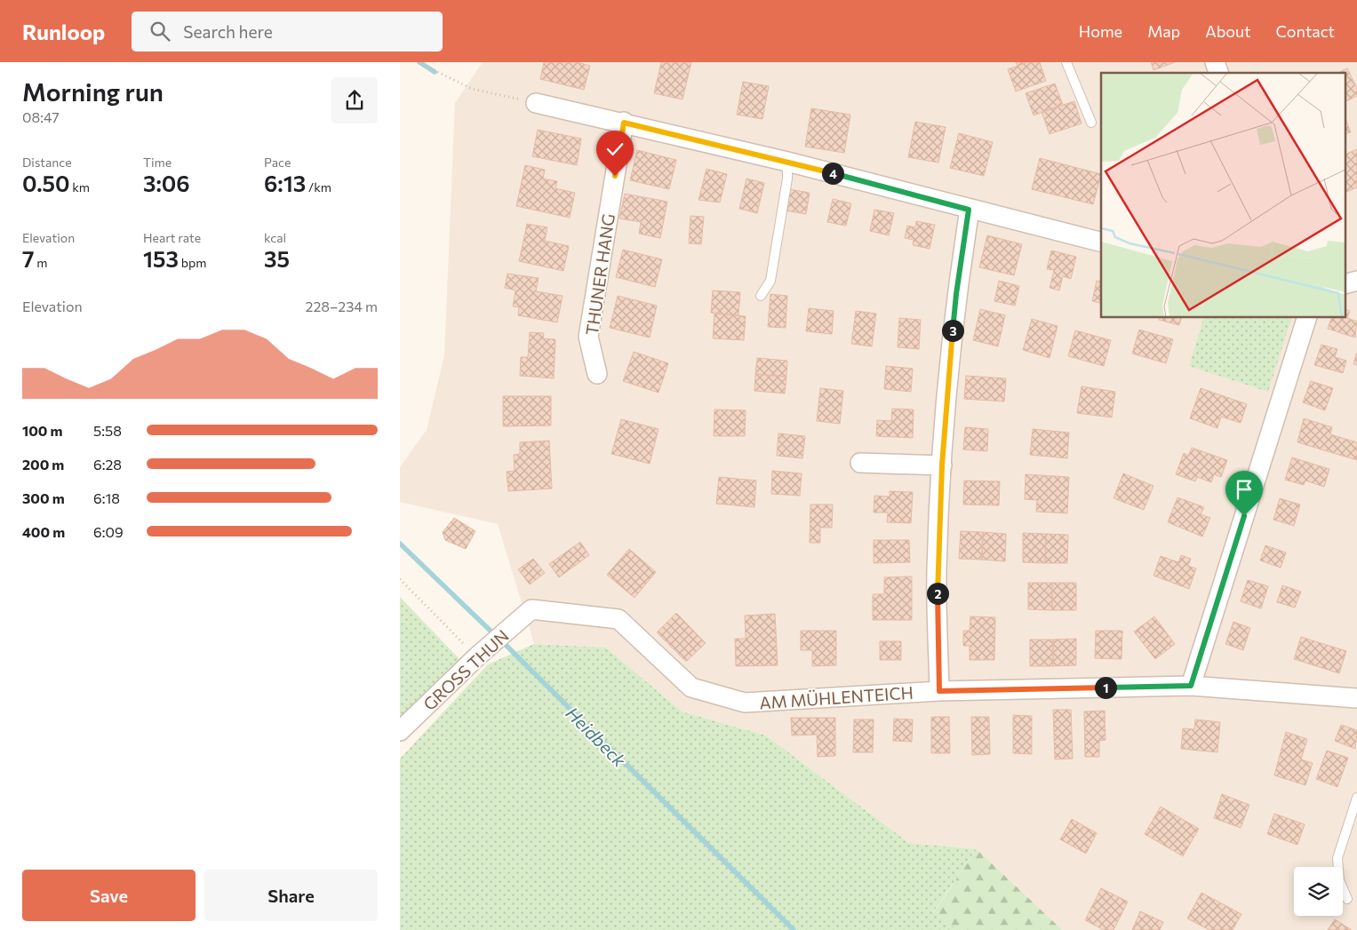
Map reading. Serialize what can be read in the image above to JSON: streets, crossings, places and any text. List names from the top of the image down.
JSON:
{
  "streets": {
    "street": ["THUNER HANG", "GROSS THUN", "AM MÜHLENTEICH"]
  },
  "crossings": [
    ["GROSS THUN", "AM MÜHLENTEICH"]
  ],
  "water": ["Heidbeck"],
  "page": {
    "header": "Runloop",
    "search": "Search here",
    "nav": [
      "Home",
      "Map",
      "About",
      "Contact"
    ],
    "heading": ["Morning run", "08:47"],
    "stats": [
      ["Distance", "0.50 km"],
      ["Time", "3:06"],
      ["Pace", "6:13 /km"],
      ["Elevation", "7 m"],
      ["Heart rate", "153 bpm"],
      ["kcal", "35"]
    ],
    "pins": [
      "4",
      "3",
      "2",
      "1"
    ],
    "chart": ["Elevation", "228–234 m"],
    "list": [
      {
        "name": "100 m",
        "note": "5:58"
      },
      {
        "name": "200 m",
        "note": "6:28"
      },
      {
        "name": "300 m",
        "note": "6:18"
      },
      {
        "name": "400 m",
        "note": "6:09"
      }
    ],
    "buttons": ["Save", "Share"]
  }
}
